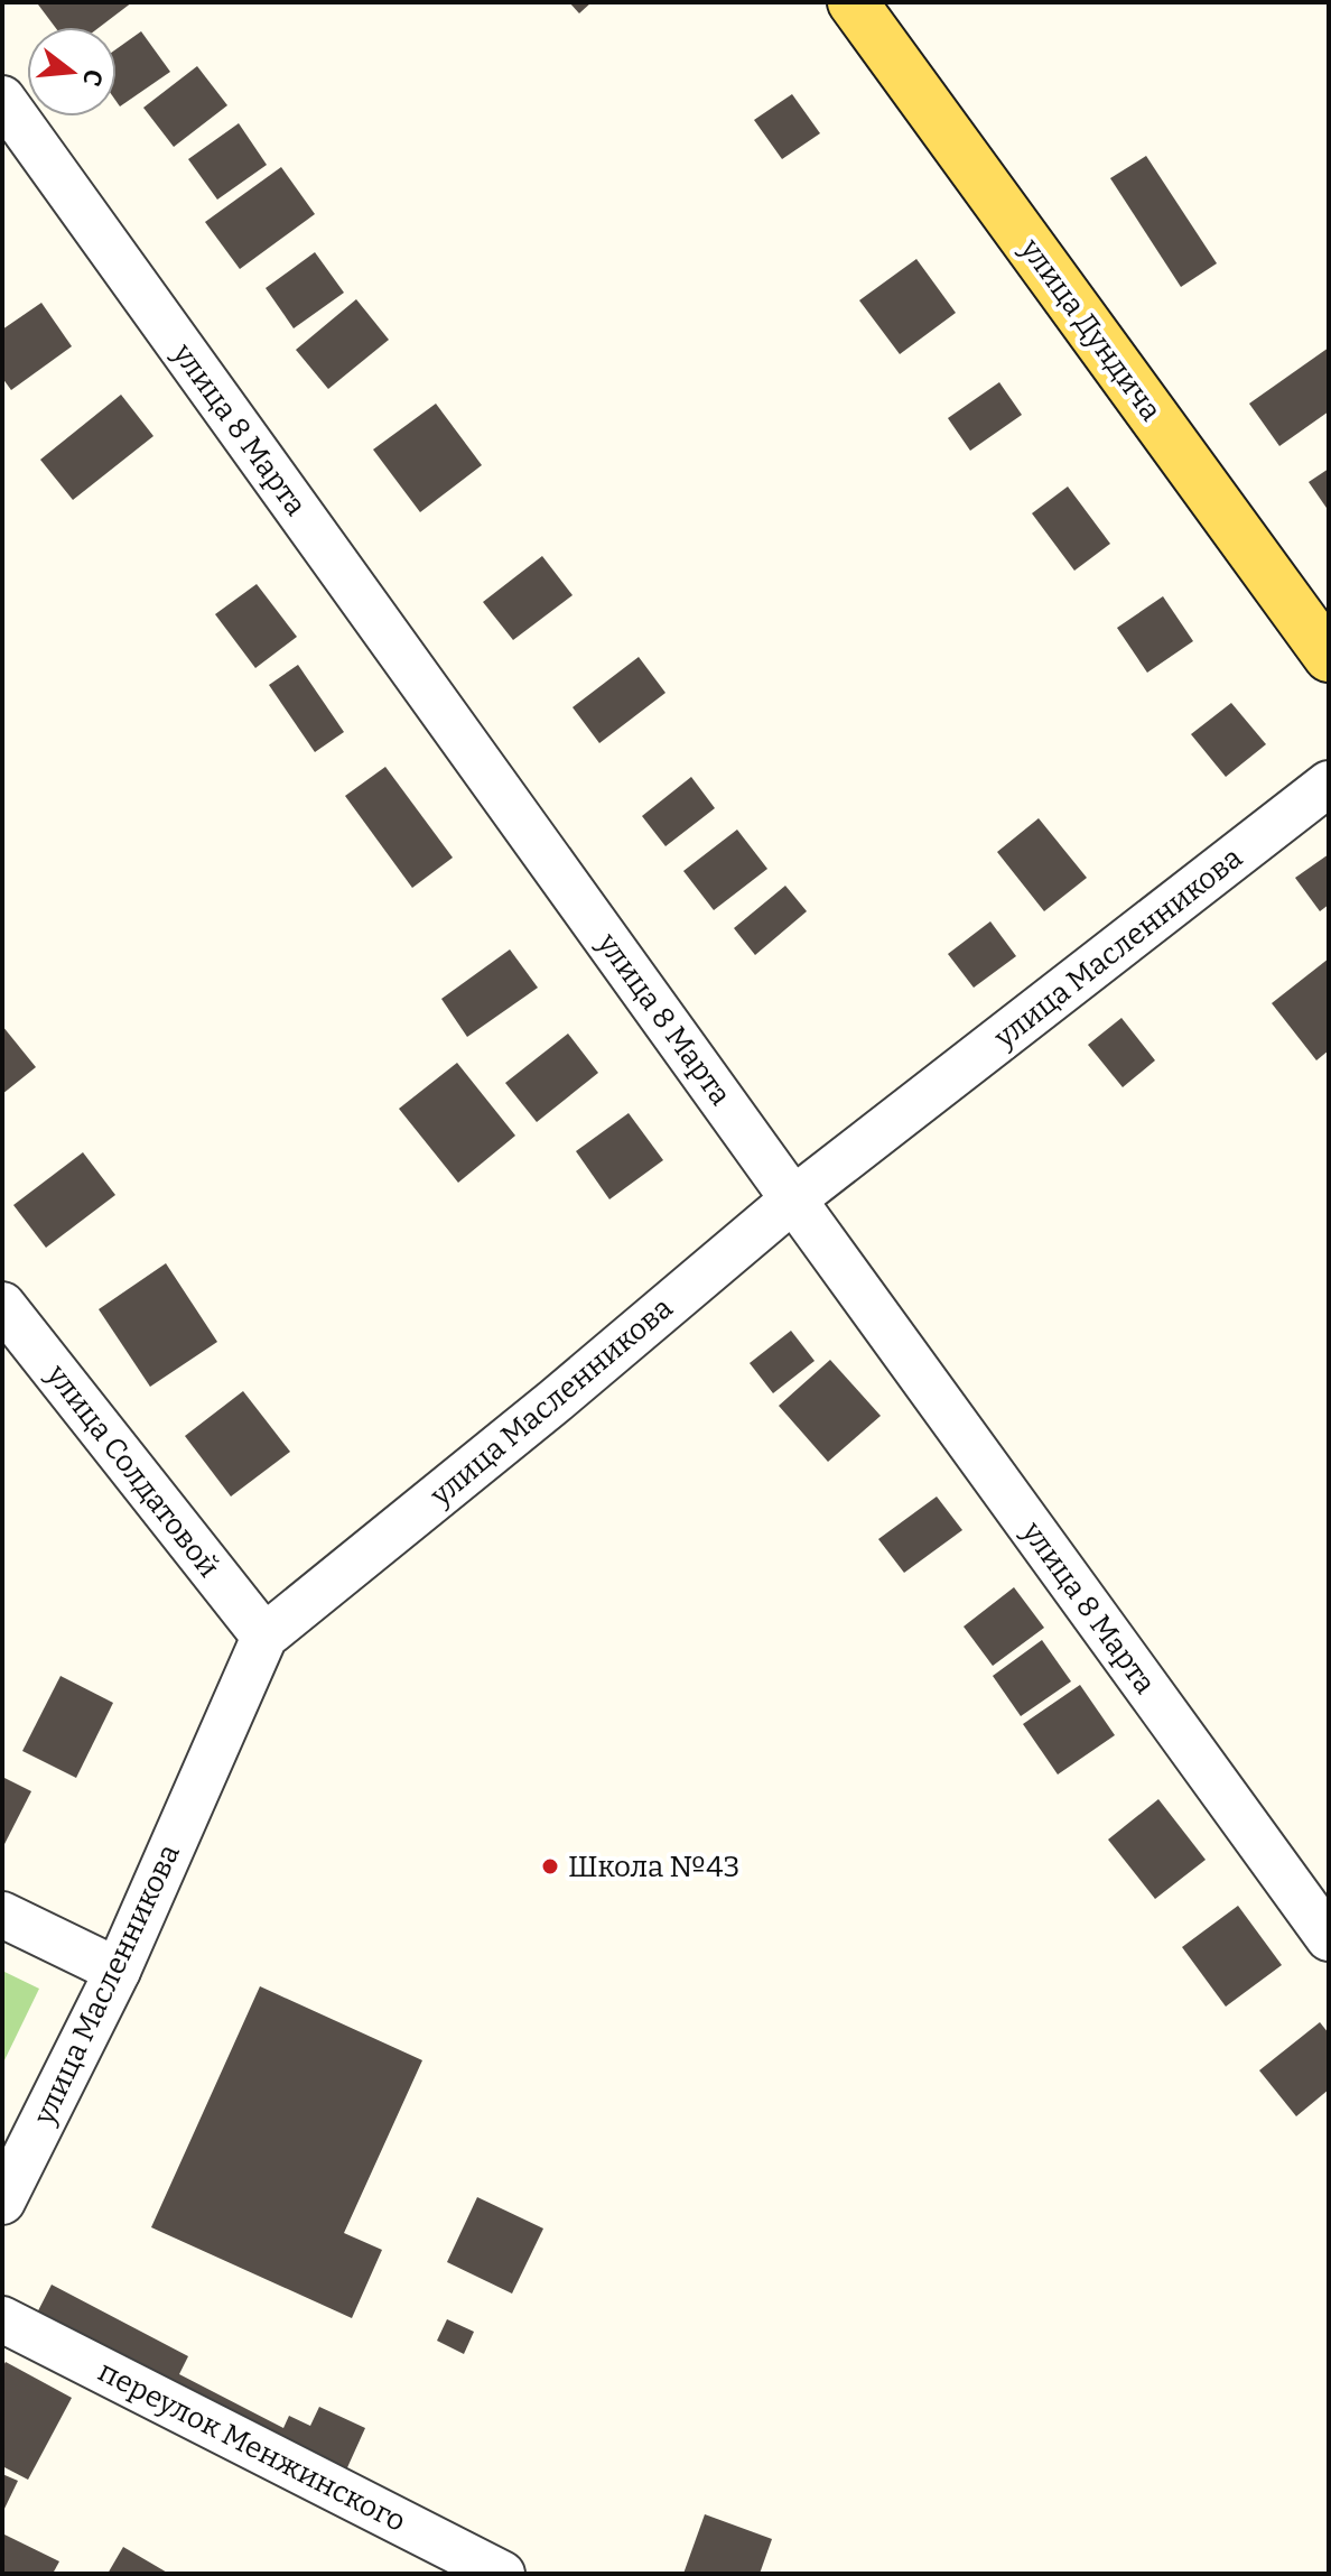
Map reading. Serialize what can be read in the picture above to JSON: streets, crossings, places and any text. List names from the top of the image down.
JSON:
{
  "streets": {
    "main road": ["улица Дундича"],
    "street": [
      "улица 8 Марта",
      "улица Масленникова",
      "улица Солдатовой",
      "переулок Менжинского"
    ]
  },
  "crossings": [
    ["улица 8 Марта", "улица Масленникова"],
    ["улица Масленникова", "улица Солдатовой"]
  ],
  "places": ["Школа №43"],
  "north": "right"
}
